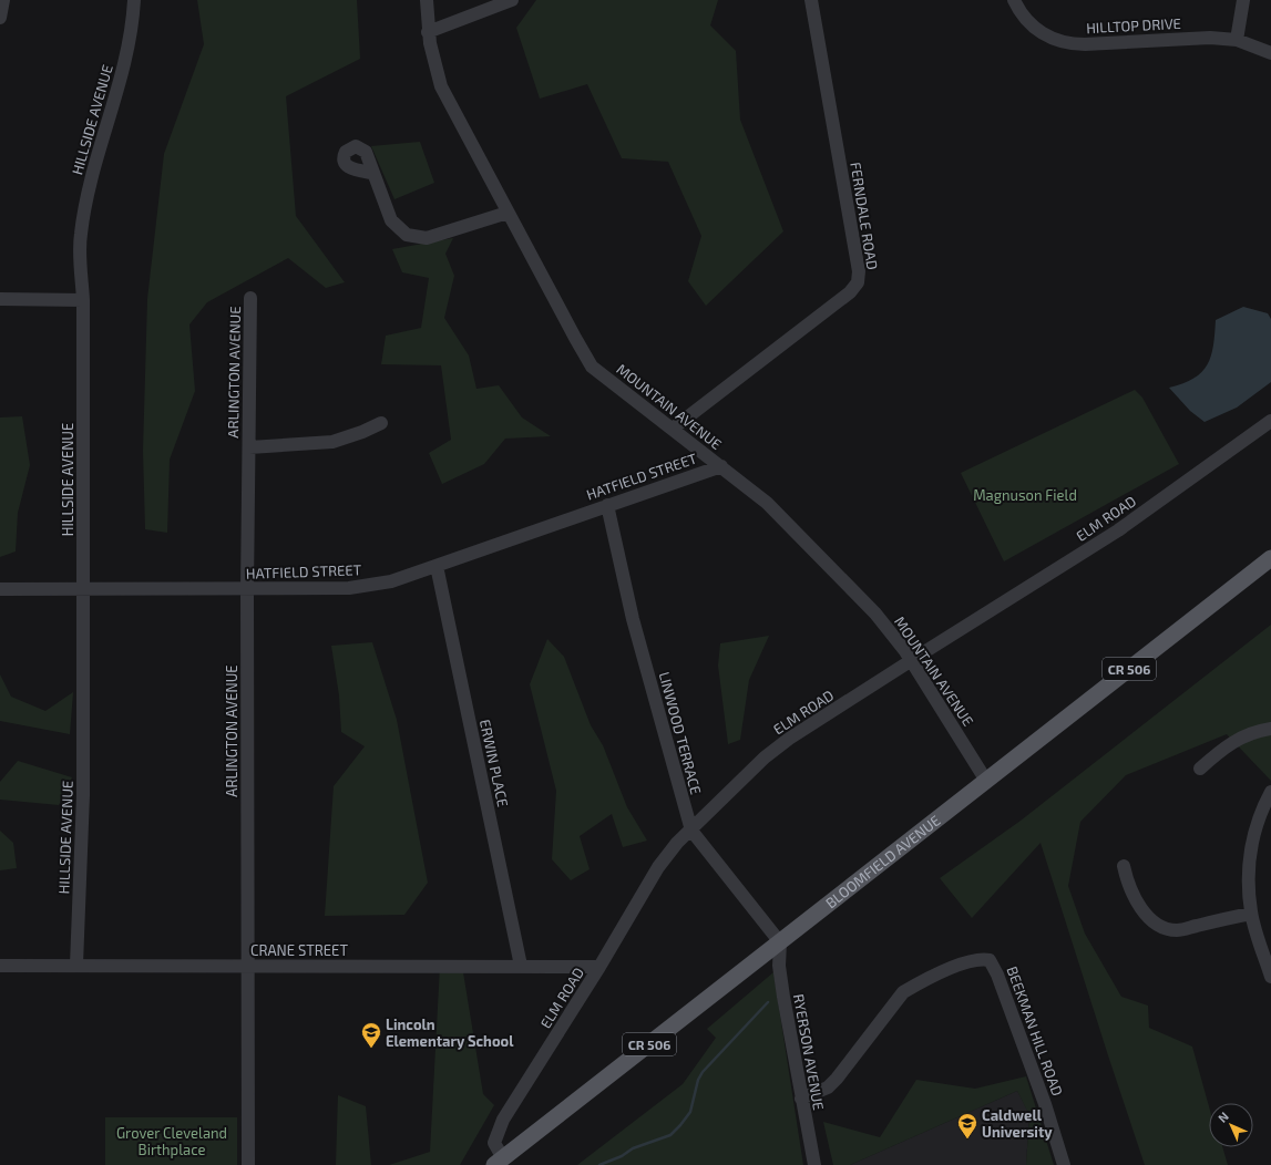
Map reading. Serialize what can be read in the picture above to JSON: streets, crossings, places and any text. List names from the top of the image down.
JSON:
{
  "streets": {
    "main road": ["CR 506", "BLOOMFIELD AVENUE"],
    "street": [
      "HILLTOP DRIVE",
      "HILLSIDE AVENUE",
      "FERNDALE ROAD",
      "ARLINGTON AVENUE",
      "MOUNTAIN AVENUE",
      "HATFIELD STREET",
      "ELM ROAD",
      "LINWOOD TERRACE",
      "ERWIN PLACE",
      "CRANE STREET",
      "BEEKMAN HILL ROAD",
      "RYERSON AVENUE"
    ]
  },
  "crossings": [
    ["HILLSIDE AVENUE", "HATFIELD STREET"],
    ["HILLSIDE AVENUE", "CRANE STREET"],
    ["FERNDALE ROAD", "MOUNTAIN AVENUE"],
    ["ARLINGTON AVENUE", "HATFIELD STREET"],
    ["ARLINGTON AVENUE", "CRANE STREET"],
    ["MOUNTAIN AVENUE", "HATFIELD STREET"],
    ["MOUNTAIN AVENUE", "ELM ROAD"],
    ["MOUNTAIN AVENUE", "BLOOMFIELD AVENUE"],
    ["HATFIELD STREET", "LINWOOD TERRACE"],
    ["HATFIELD STREET", "ERWIN PLACE"],
    ["ELM ROAD", "LINWOOD TERRACE"],
    ["ELM ROAD", "BLOOMFIELD AVENUE"],
    ["ELM ROAD", "CRANE STREET"],
    ["LINWOOD TERRACE", "BLOOMFIELD AVENUE"],
    ["LINWOOD TERRACE", "RYERSON AVENUE"],
    ["ERWIN PLACE", "CRANE STREET"],
    ["BLOOMFIELD AVENUE", "RYERSON AVENUE"],
    ["BEEKMAN HILL ROAD", "RYERSON AVENUE"]
  ],
  "parks": ["Magnuson Field", "Grover Cleveland Birthplace"],
  "places": {
    "school or university": ["Lincoln Elementary School", "Caldwell University"]
  },
  "north": "top left"
}
